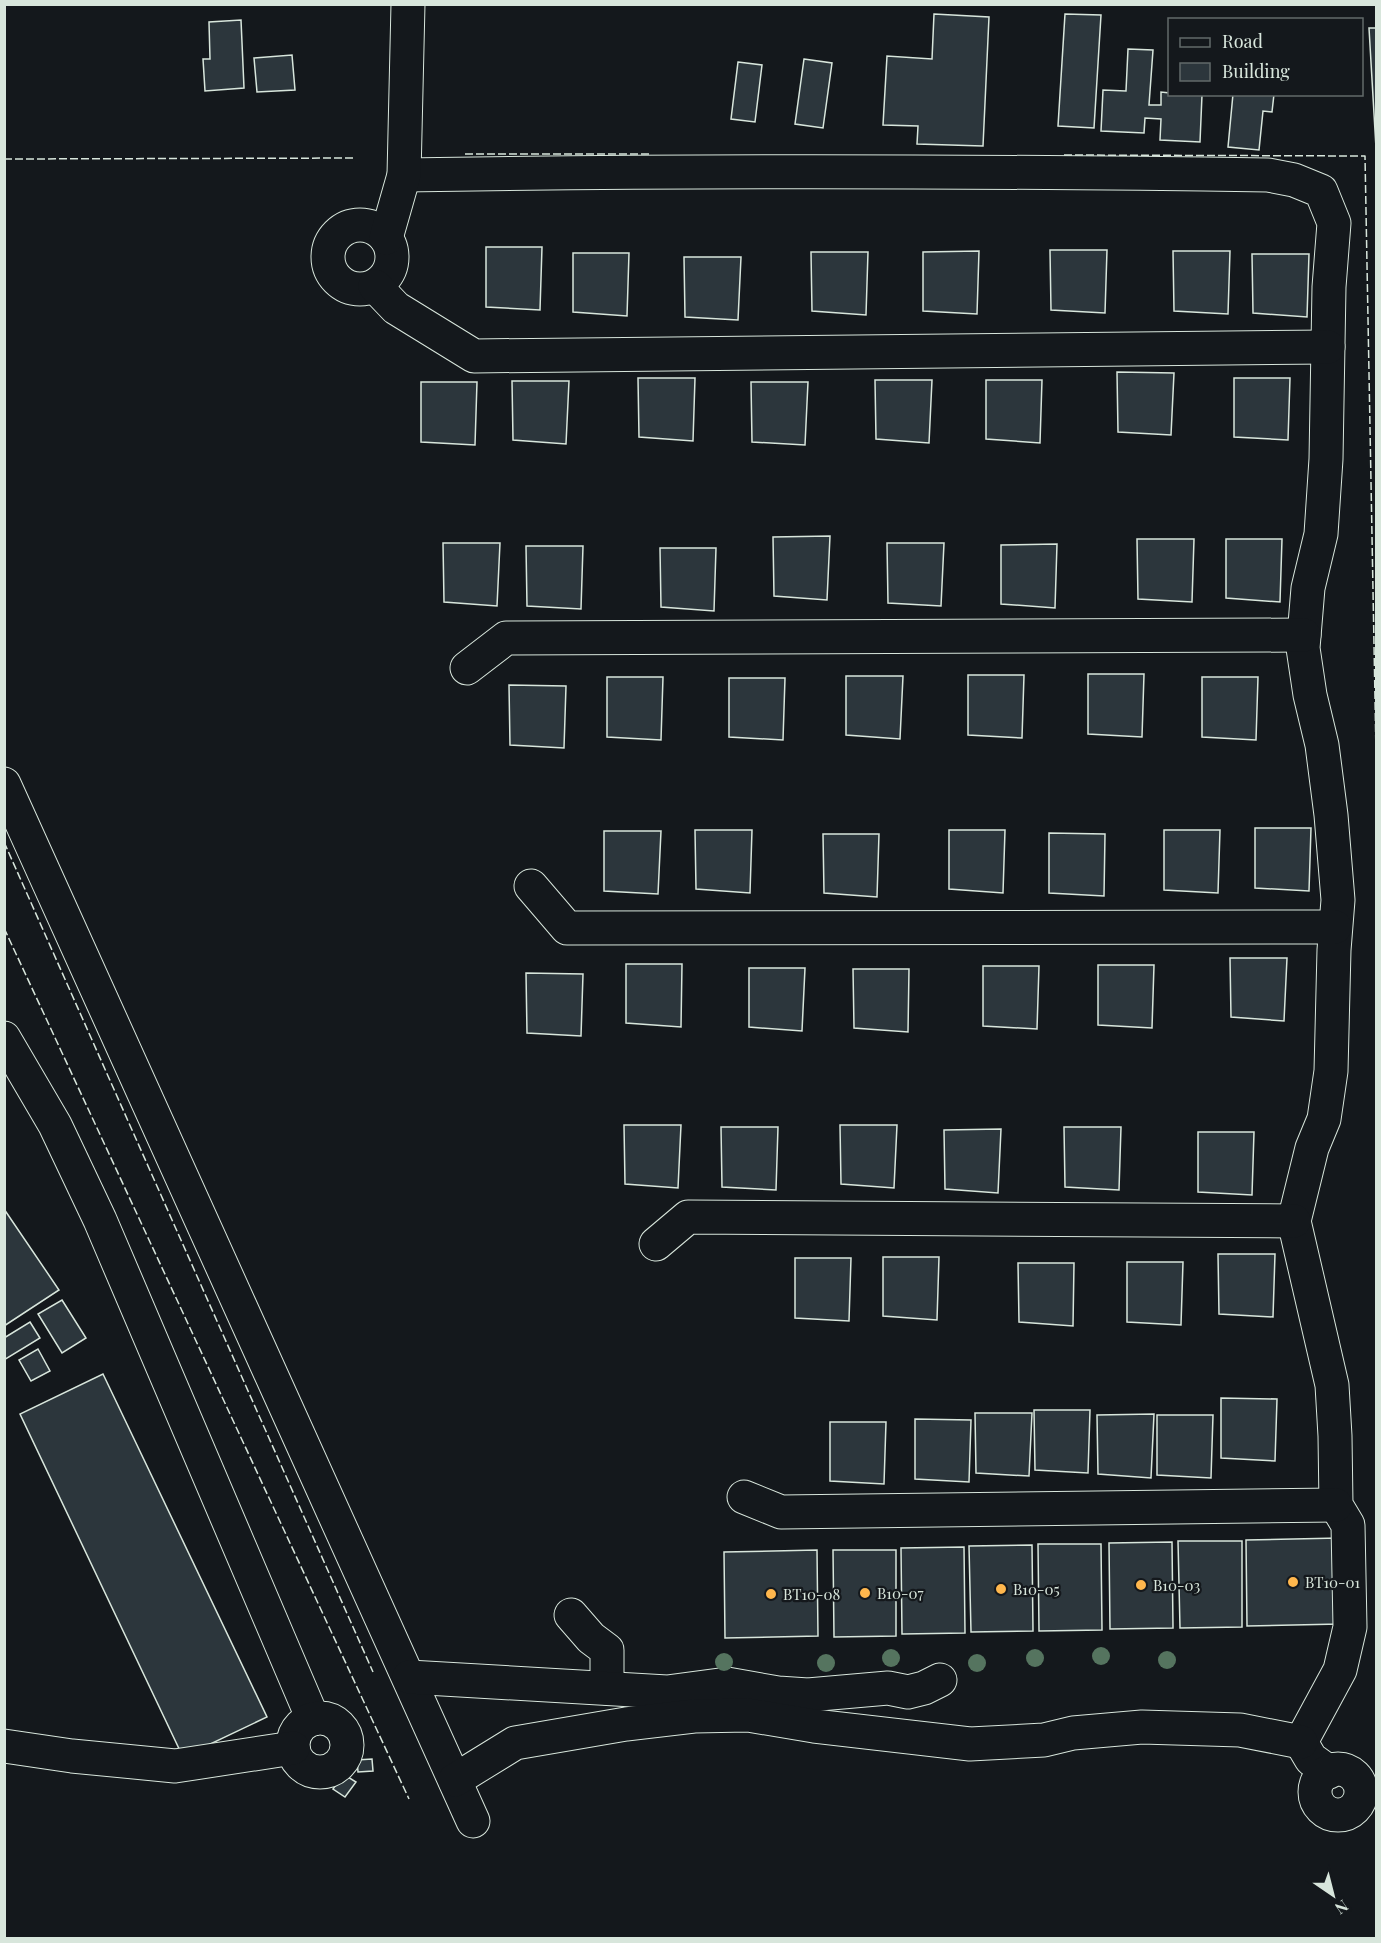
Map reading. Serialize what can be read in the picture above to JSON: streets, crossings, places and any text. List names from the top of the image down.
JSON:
{
  "places": [
    "BT10-01",
    "B10-03",
    "B10-05",
    "B10-07",
    "BT10-08"
  ],
  "legend": ["Road", "Building"],
  "north": "bottom right"
}
